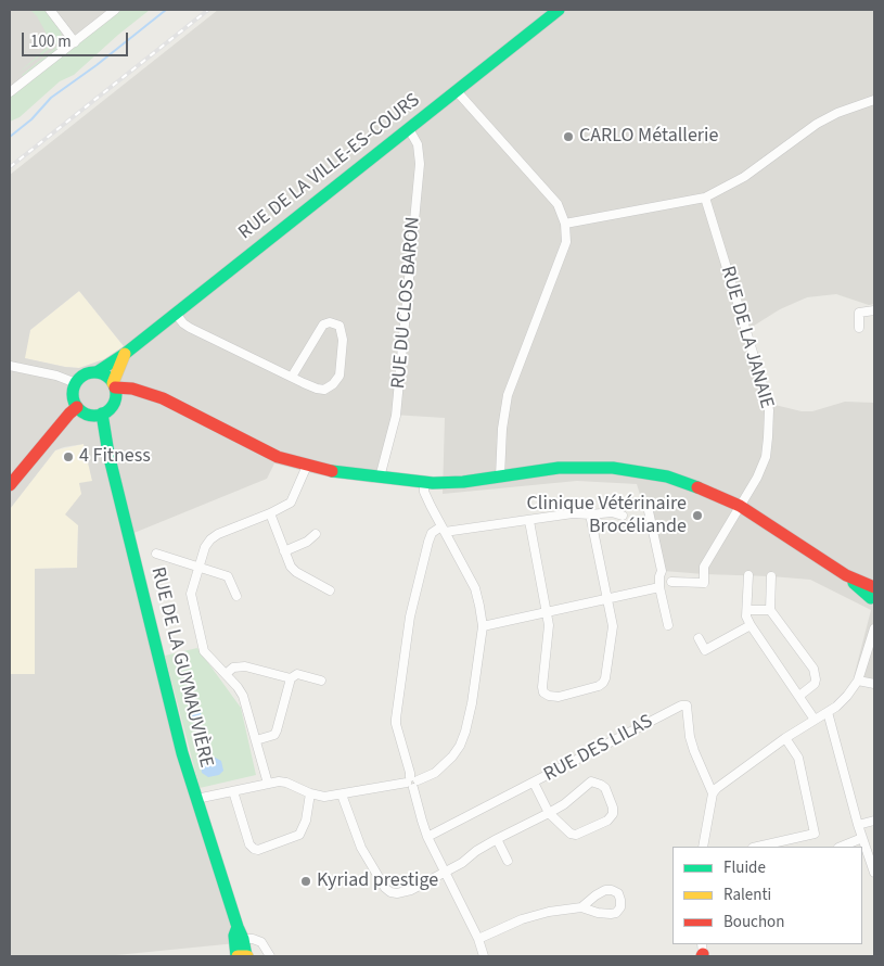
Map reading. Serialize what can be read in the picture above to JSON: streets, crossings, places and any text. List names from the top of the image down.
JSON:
{
  "streets": {
    "street": [
      "RUE DE LA VILLE-ES-COURS",
      "RUE DU CLOS BARON",
      "RUE DE LA JANAIE",
      "RUE DE LA GUYMAUVIÈRE",
      "RUE DES LILAS"
    ]
  },
  "crossings": [
    ["RUE DE LA VILLE-ES-COURS", "RUE DU CLOS BARON"],
    ["RUE DE LA VILLE-ES-COURS", "RUE DE LA GUYMAUVIÈRE"]
  ],
  "places": [
    "CARLO Métallerie",
    "4 Fitness",
    "Clinique Vétérinaire Brocéliande",
    "Kyriad prestige"
  ],
  "legend": ["Fluide", "Ralenti", "Bouchon"],
  "scale_bar": "100 m"
}
